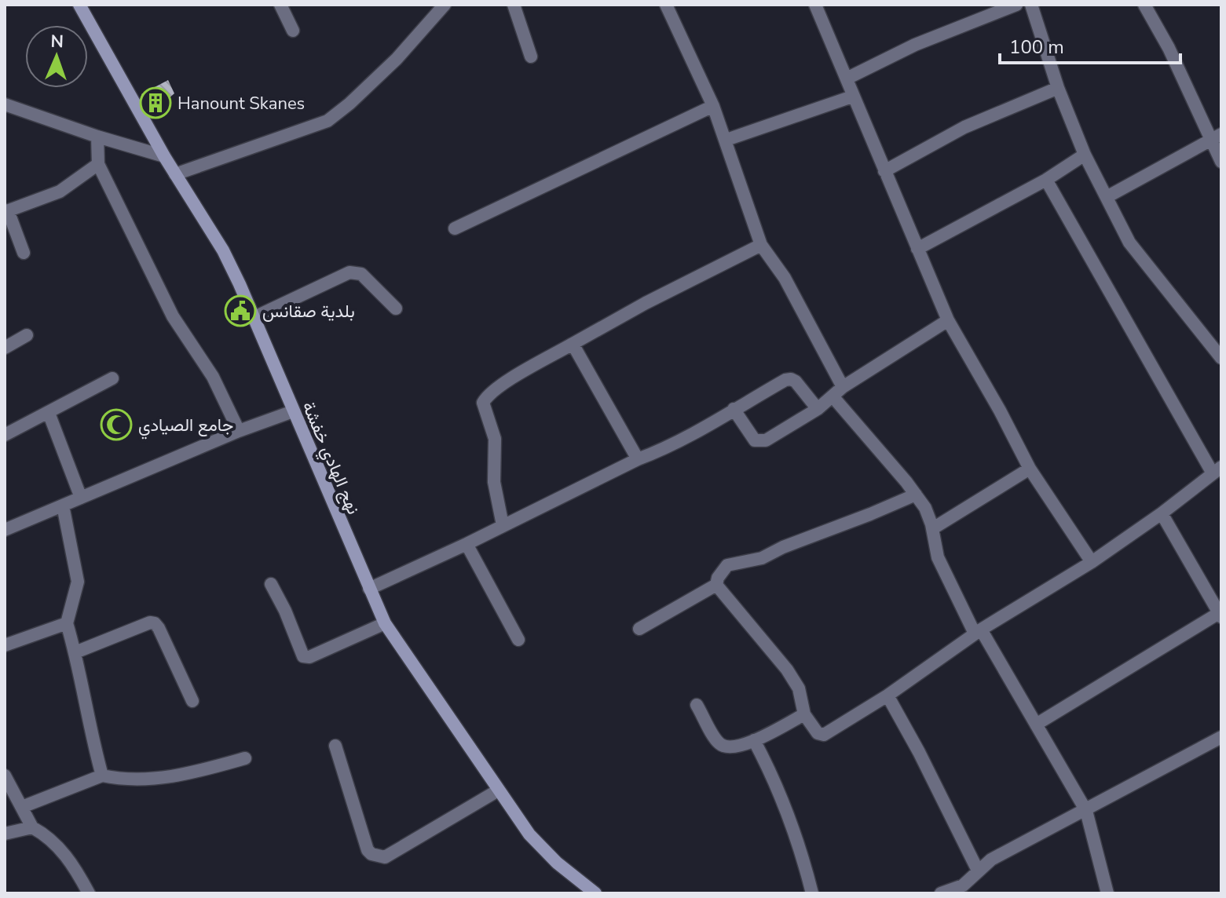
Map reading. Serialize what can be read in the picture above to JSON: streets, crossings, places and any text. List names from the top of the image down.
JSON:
{
  "streets": {
    "main road": ["نهج الهادي خفشة"]
  },
  "places": {
    "building": ["Hanount Skanes"],
    "public building": ["بلدية صقانس"],
    "mosque": ["جامع الصيادي"]
  },
  "scale_bar": "100 m",
  "north": "top"
}
